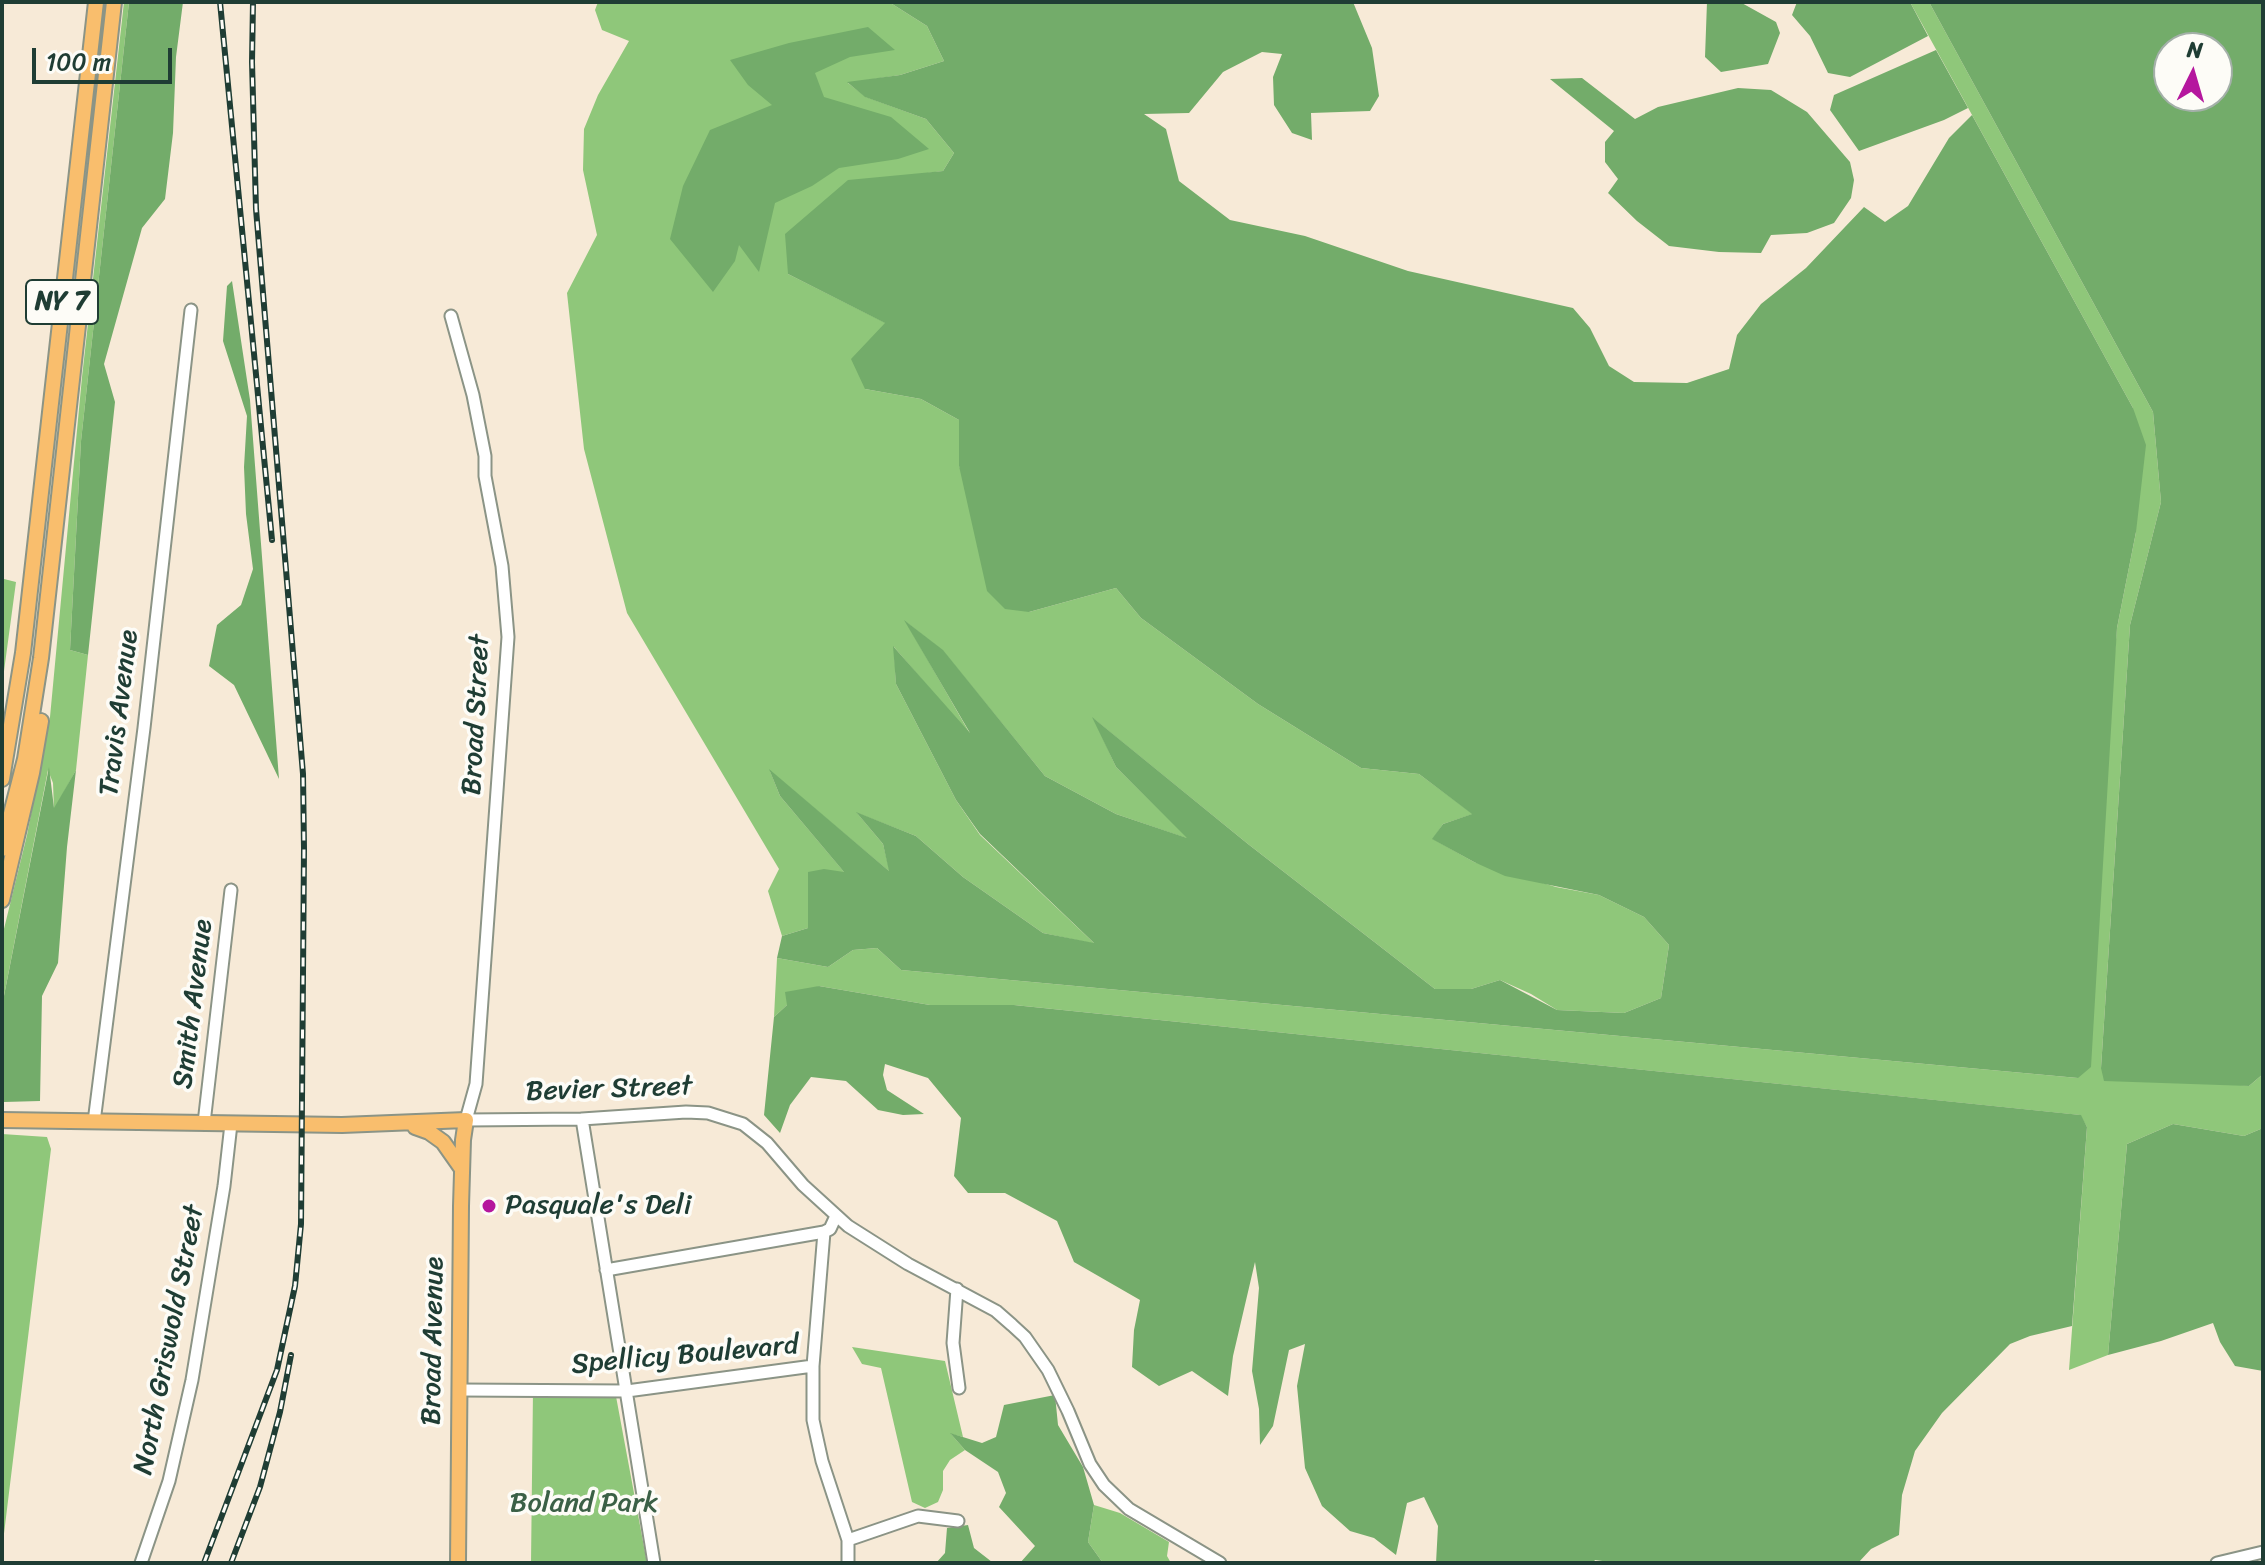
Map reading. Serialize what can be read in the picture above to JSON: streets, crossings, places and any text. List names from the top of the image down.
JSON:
{
  "streets": {
    "main road": ["NY 7", "Bevier Street", "Broad Avenue"],
    "street": [
      "Travis Avenue",
      "Broad Street",
      "Smith Avenue",
      "North Griswold Street",
      "Spellicy Boulevard"
    ]
  },
  "crossings": [
    ["Travis Avenue", "Bevier Street"],
    ["Broad Street", "Bevier Street"],
    ["Broad Street", "Broad Avenue"],
    ["Smith Avenue", "Bevier Street"],
    ["Bevier Street", "North Griswold Street"],
    ["Bevier Street", "Broad Avenue"],
    ["Broad Avenue", "Spellicy Boulevard"]
  ],
  "parks": ["Boland Park"],
  "places": ["Pasquale's Deli"],
  "scale_bar": "100 m",
  "north": "top"
}
